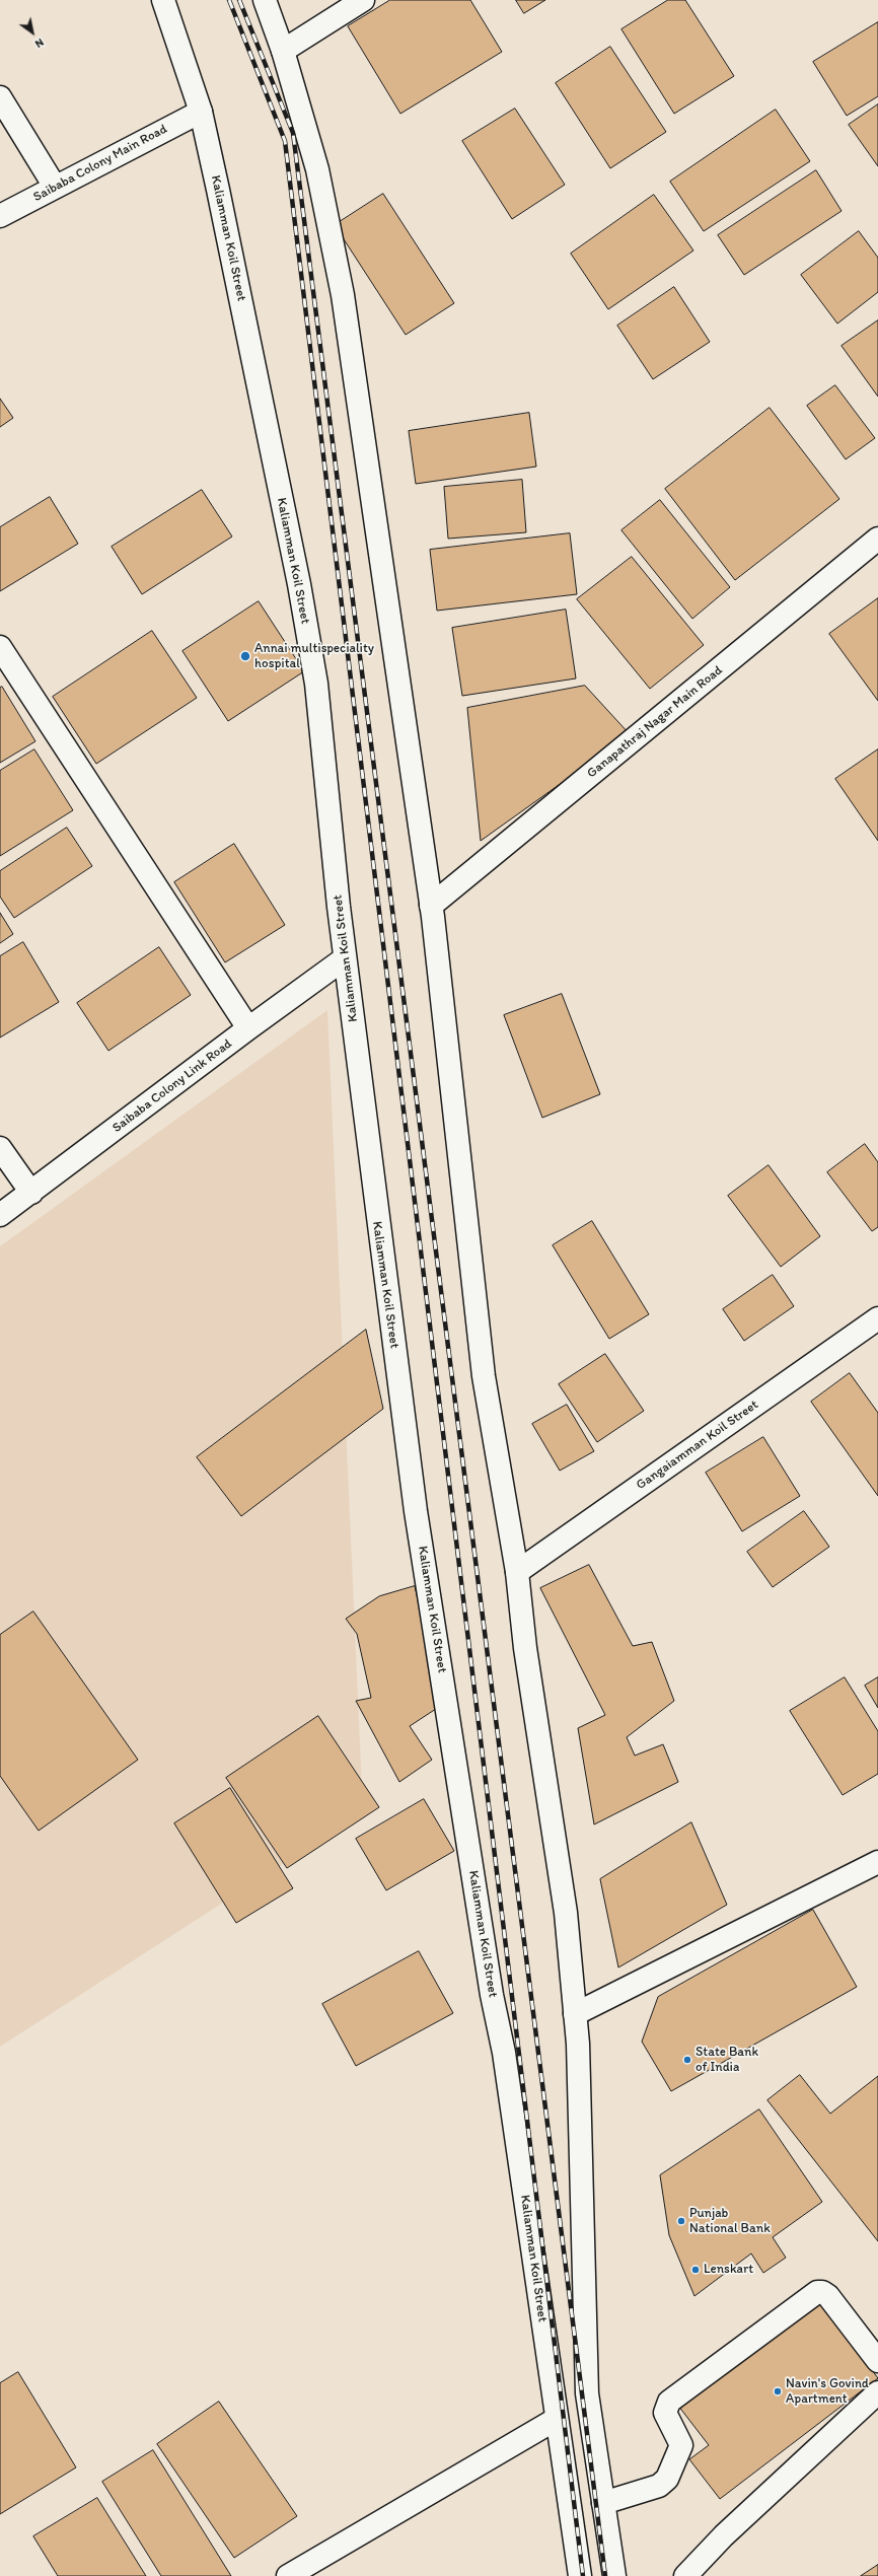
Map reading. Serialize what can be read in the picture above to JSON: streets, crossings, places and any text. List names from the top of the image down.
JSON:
{
  "streets": {
    "main road": [
      "Saibaba Colony Main Road",
      "Kaliamman Koil Street",
      "Ganapathraj Nagar Main Road",
      "Saibaba Colony Link Road",
      "Gangaiamman Koil Street"
    ]
  },
  "crossings": [
    ["Saibaba Colony Main Road", "Kaliamman Koil Street"],
    ["Kaliamman Koil Street", "Saibaba Colony Link Road"]
  ],
  "places": [
    "Annai multispeciality hospital",
    "State Bank of India",
    "Punjab National Bank",
    "Lenskart",
    "Navin's Govind Apartment"
  ],
  "north": "bottom right"
}
